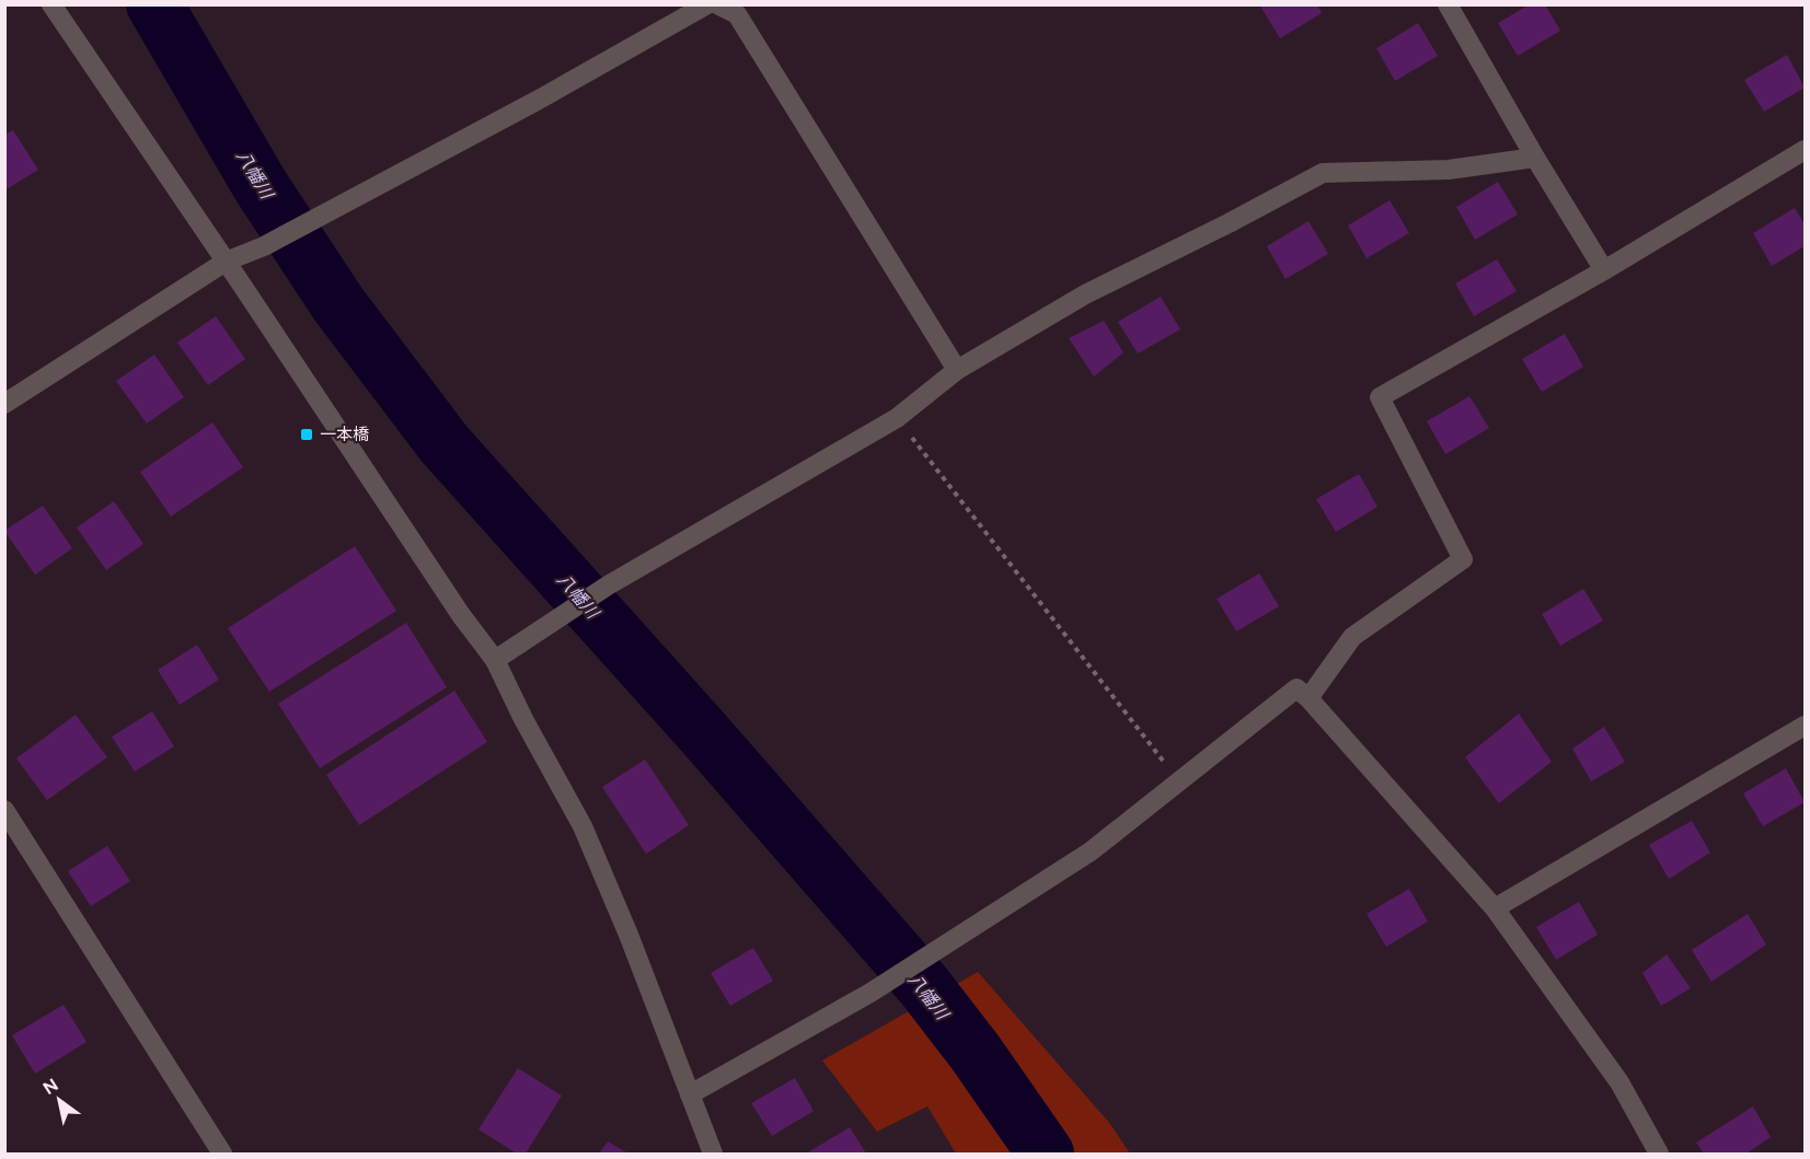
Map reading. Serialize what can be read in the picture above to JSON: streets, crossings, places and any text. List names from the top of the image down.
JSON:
{
  "water": ["八幡川"],
  "places": {
    "transit": ["一本橋"]
  },
  "north": "top left"
}
